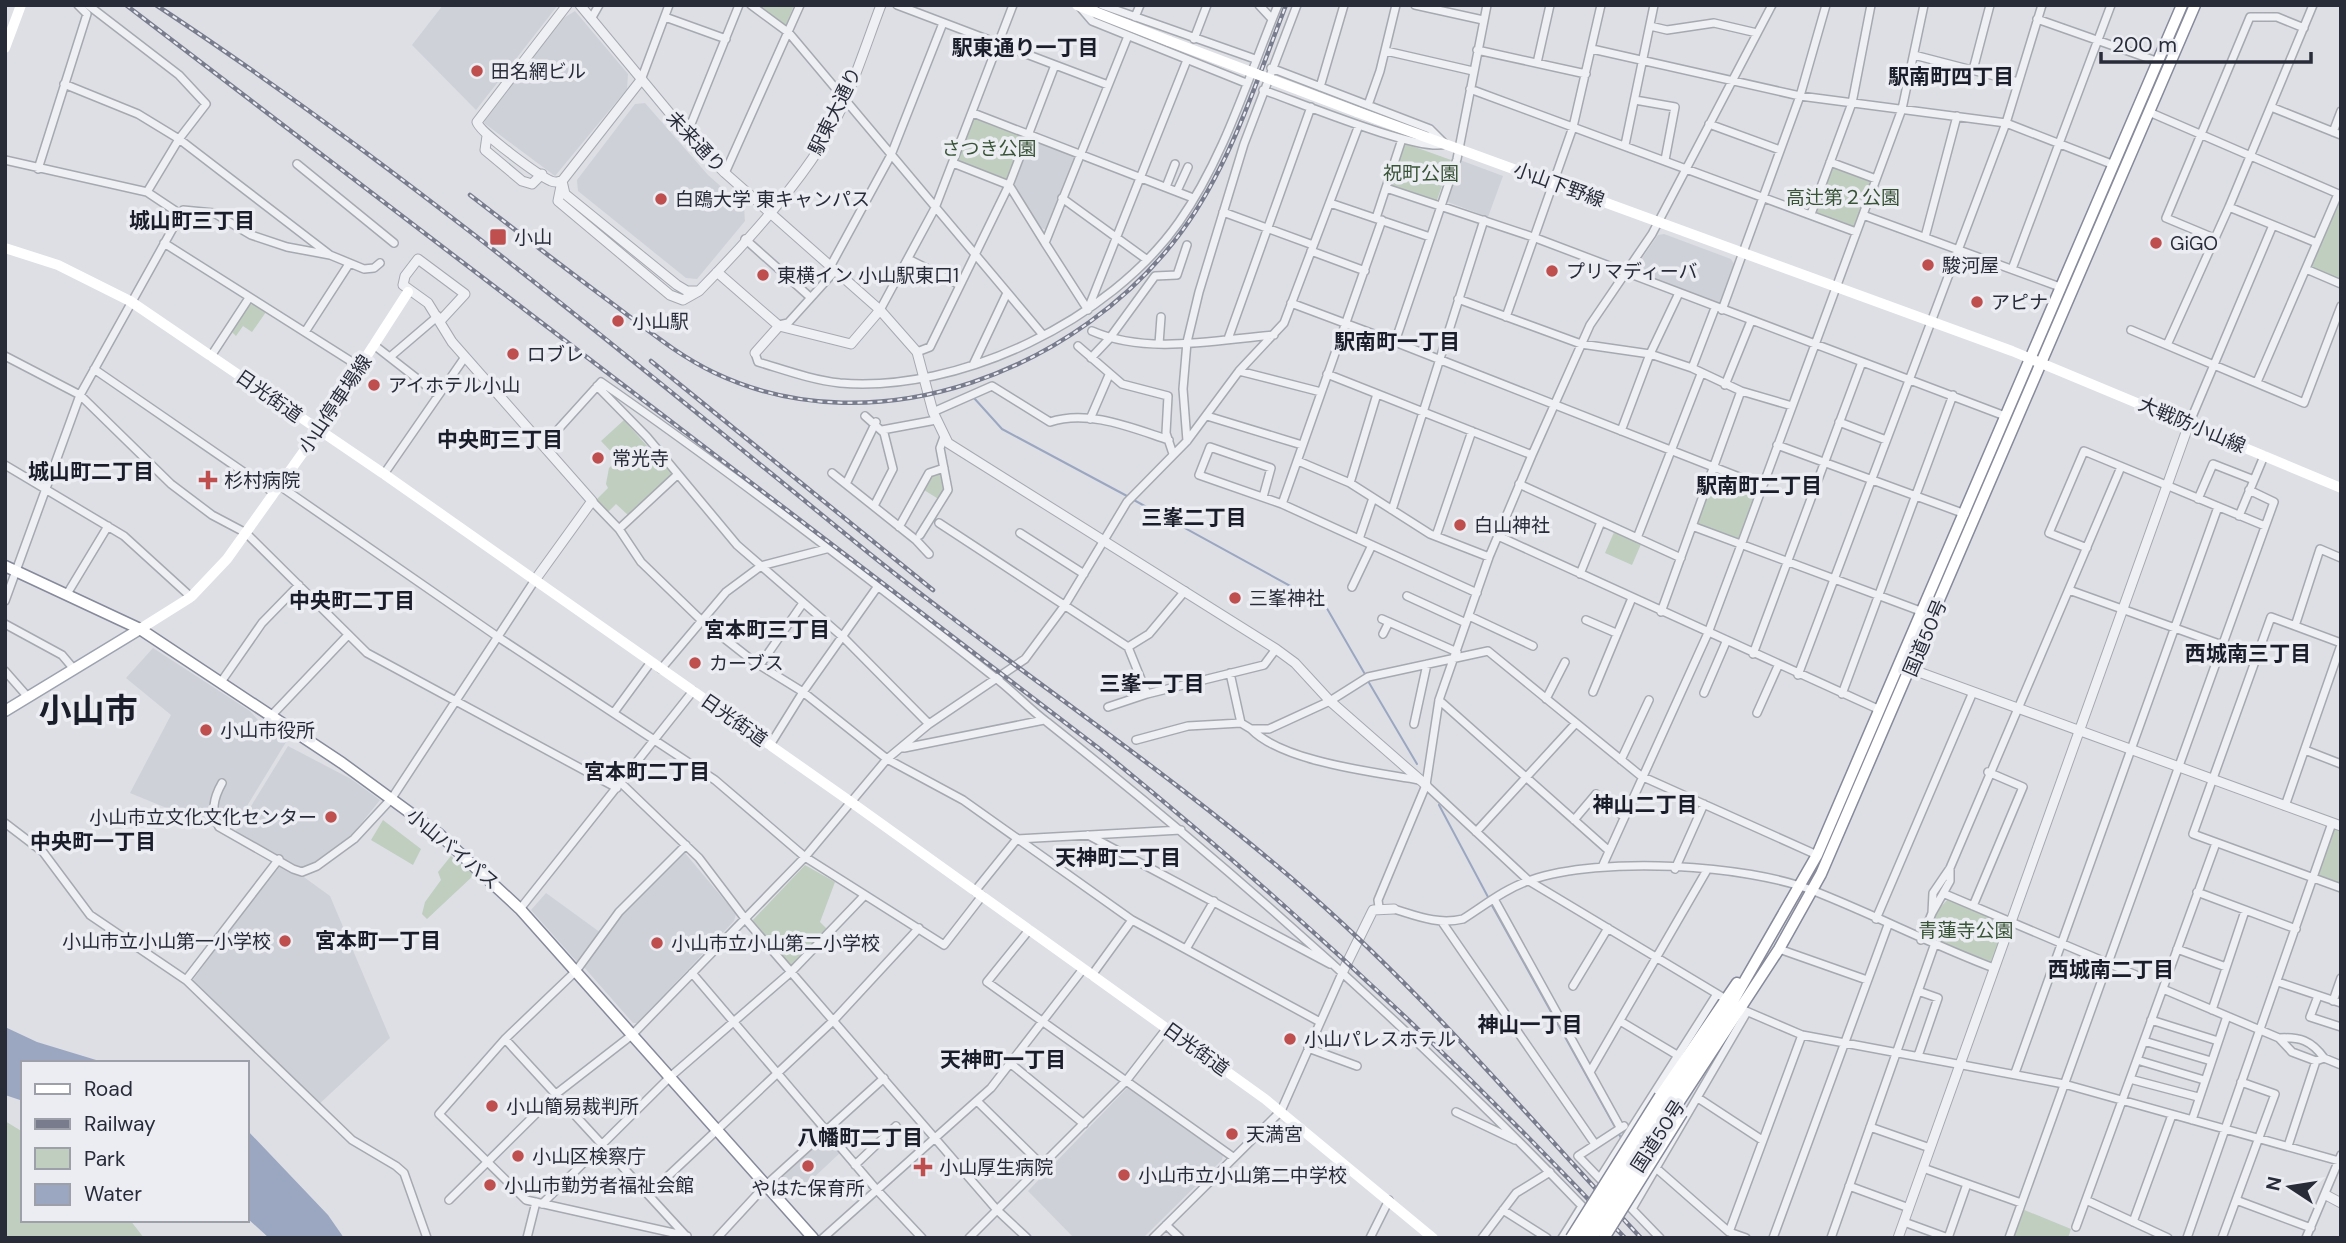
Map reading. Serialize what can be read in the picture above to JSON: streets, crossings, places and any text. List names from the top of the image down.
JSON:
{
  "streets": {
    "main road": [
      "小山下野線",
      "日光街道",
      "小山停車場線",
      "大戦防小山線",
      "国道50号",
      "小山バイパス"
    ],
    "street": ["駅東大通り", "未来通り"]
  },
  "crossings": [
    ["駅東大通り", "未来通り"],
    ["小山下野線", "大戦防小山線"],
    ["小山下野線", "国道50号"],
    ["日光街道", "小山停車場線"],
    ["小山停車場線", "小山バイパス"],
    ["大戦防小山線", "国道50号"]
  ],
  "districts": [
    "駅東通り一丁目",
    "駅南町四丁目",
    "城山町三丁目",
    "駅南町一丁目",
    "中央町三丁目",
    "城山町二丁目",
    "駅南町二丁目",
    "三峯二丁目",
    "中央町二丁目",
    "宮本町三丁目",
    "西城南三丁目",
    "三峯一丁目",
    "小山市",
    "宮本町二丁目",
    "神山二丁目",
    "中央町一丁目",
    "天神町二丁目",
    "宮本町一丁目",
    "西城南二丁目",
    "神山一丁目",
    "天神町一丁目",
    "八幡町二丁目"
  ],
  "parks": [
    "さつき公園",
    "祝町公園",
    "高辻第２公園",
    "青蓮寺公園"
  ],
  "places": {
    "other": [
      "田名網ビル",
      "白鴎大学 東キャンパス",
      "GiGO",
      "駿河屋",
      "プリマディーバ",
      "東横イン 小山駅東口1",
      "アピナ",
      "小山駅",
      "ロブレ",
      "アイホテル小山",
      "常光寺",
      "白山神社",
      "三峯神社",
      "カーブス",
      "小山市役所",
      "小山市立文化文化センター",
      "小山市立小山第一小学校",
      "小山市立小山第二小学校",
      "小山パレスホテル",
      "小山簡易裁判所",
      "天満宮",
      "小山区検察庁",
      "やはた保育所",
      "小山市立小山第二中学校",
      "小山市勤労者福祉会館"
    ],
    "transit": ["小山"],
    "health": ["杉村病院", "小山厚生病院"]
  },
  "legend": [
    "Road",
    "Railway",
    "Park",
    "Water"
  ],
  "scale_bar": "200 m",
  "north": "left"
}
